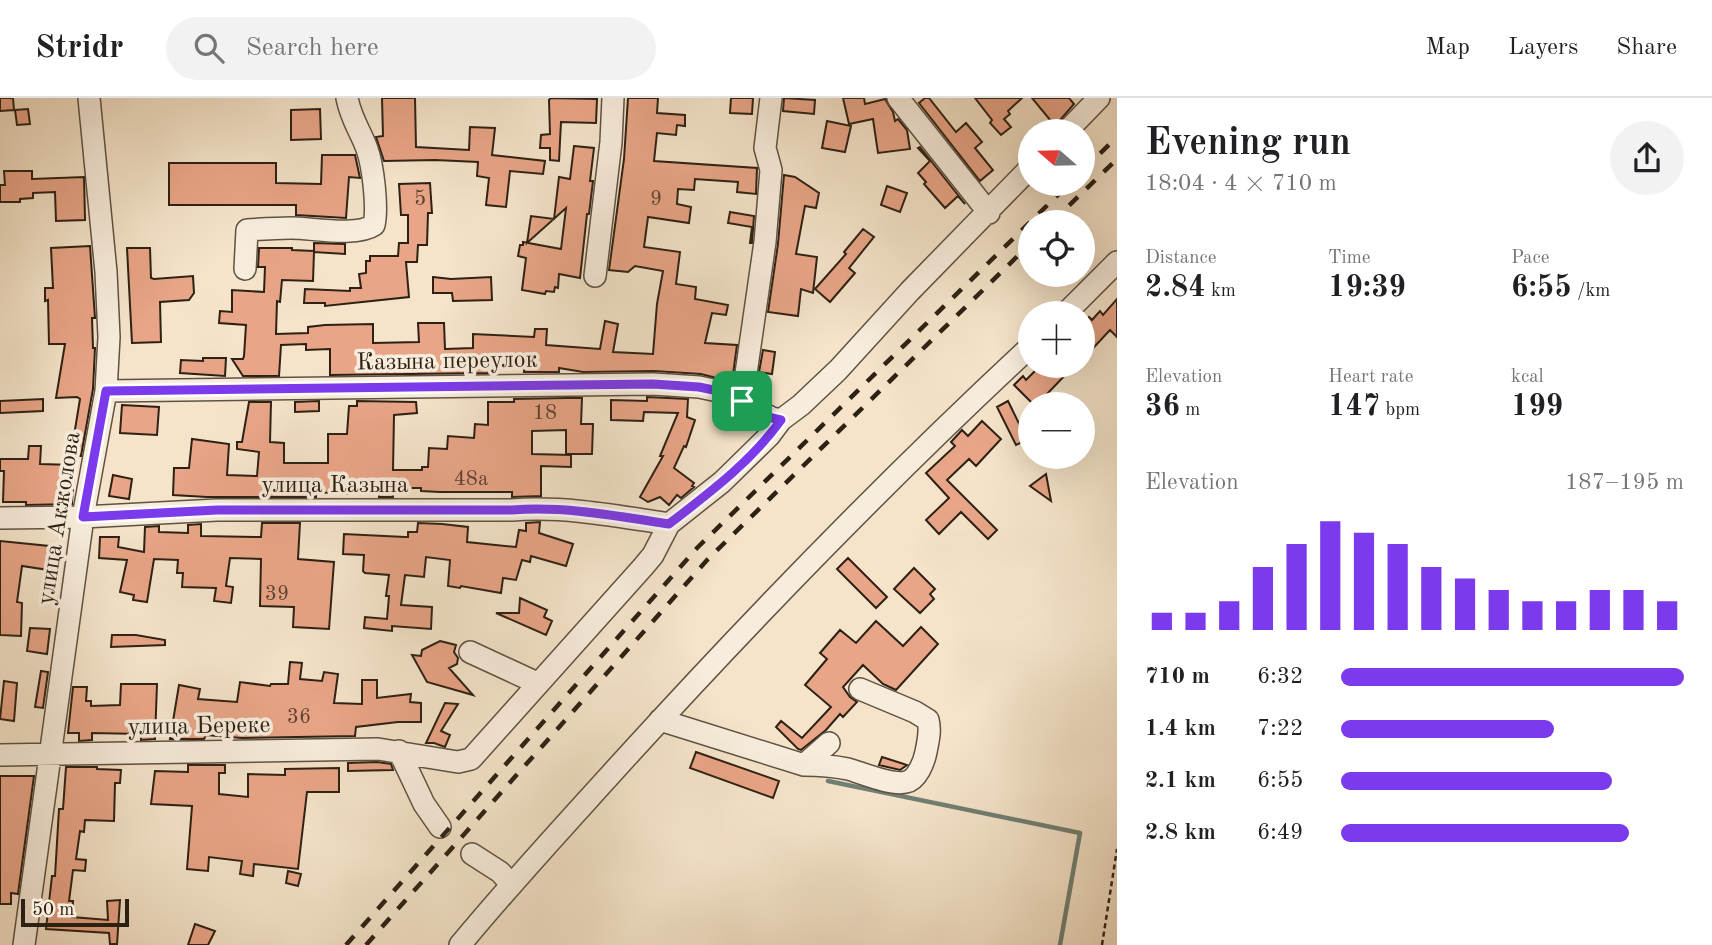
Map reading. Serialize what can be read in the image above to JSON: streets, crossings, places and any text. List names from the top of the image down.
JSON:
{
  "streets": {
    "street": [
      "Казына переулок",
      "улица Казына",
      "улица Акжолова",
      "улица Береке"
    ]
  },
  "crossings": [
    ["Казына переулок", "улица Акжолова"],
    ["улица Казына", "улица Акжолова"],
    ["улица Акжолова", "улица Береке"]
  ],
  "house_numbers": [
    "5",
    "9",
    "18",
    "48а",
    "39",
    "36"
  ],
  "scale_bar": "50 m",
  "north": "left",
  "page": {
    "header": "Stridr",
    "search": "Search here",
    "nav": ["Map", "Layers", "Share"],
    "heading": ["Evening run", "18:04 · 4 × 710 m"],
    "map_buttons": ["+", "−"],
    "stats": [
      ["Distance", "2.84 km"],
      ["Time", "19:39"],
      ["Pace", "6:55 /km"],
      ["Elevation", "36 m"],
      ["Heart rate", "147 bpm"],
      ["kcal", "199"]
    ],
    "chart": ["Elevation", "187–195 m"],
    "list": [
      {
        "name": "710 m",
        "note": "6:32"
      },
      {
        "name": "1.4 km",
        "note": "7:22"
      },
      {
        "name": "2.1 km",
        "note": "6:55"
      },
      {
        "name": "2.8 km",
        "note": "6:49"
      }
    ],
    "scale": "50 m"
  }
}
